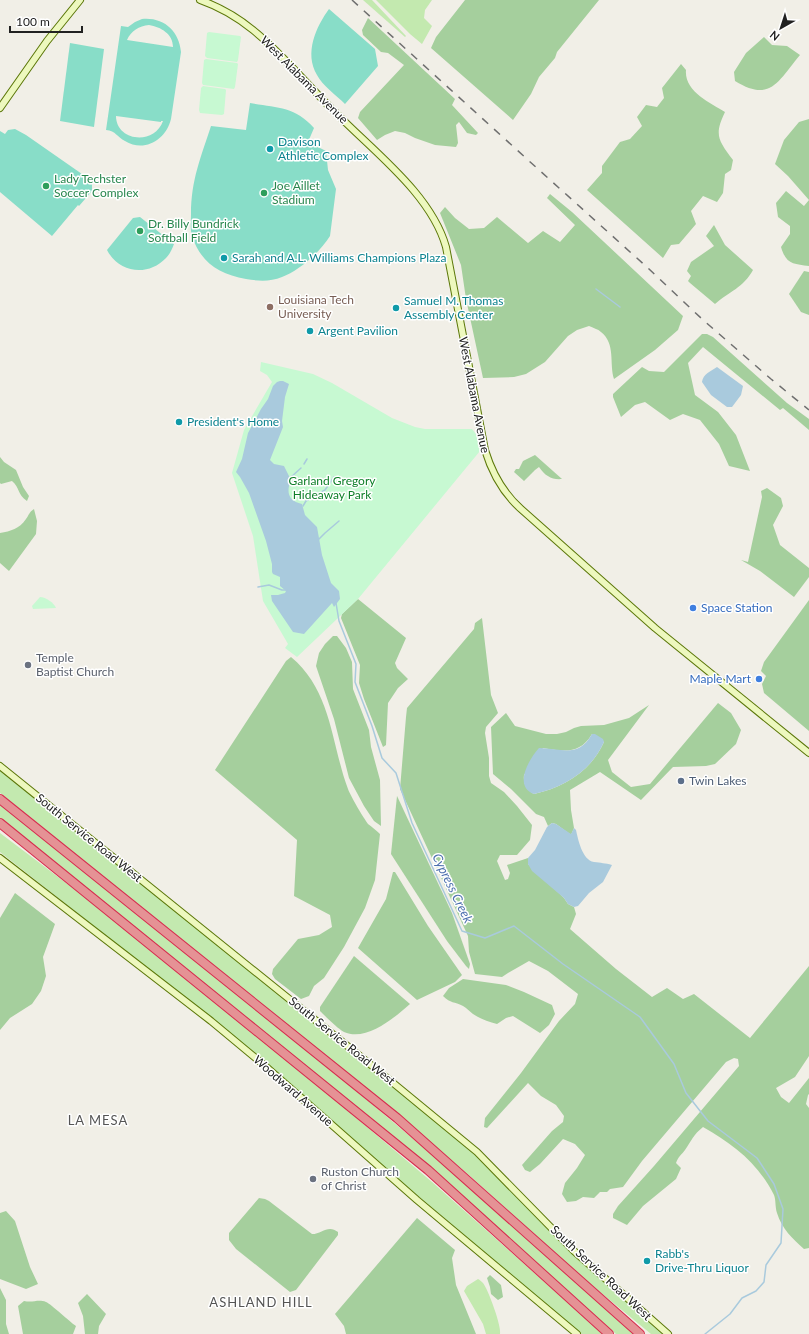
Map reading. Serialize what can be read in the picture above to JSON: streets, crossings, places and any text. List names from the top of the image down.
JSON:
{
  "streets": {
    "main road": ["West Alabama Avenue", "South Service Road West", "Woodward Avenue"]
  },
  "districts": ["LA MESA", "ASHLAND HILL"],
  "water": ["Cypress Creek"],
  "parks": ["Garland Gregory Hideaway Park"],
  "places": [
    "Davison Athletic Complex",
    "Lady Techster Soccer Complex",
    "Joe Aillet Stadium",
    "Dr. Billy Bundrick Softball Field",
    "Sarah and A.L. Williams Champions Plaza",
    "Louisiana Tech University",
    "Samuel M. Thomas Assembly Center",
    "Argent Pavilion",
    "President's Home",
    "Space Station",
    "Temple Baptist Church",
    "Maple Mart",
    "Twin Lakes",
    "Ruston Church of Christ",
    "Rabb's Drive-Thru Liquor"
  ],
  "scale_bar": "100 m",
  "north": "bottom left"
}
